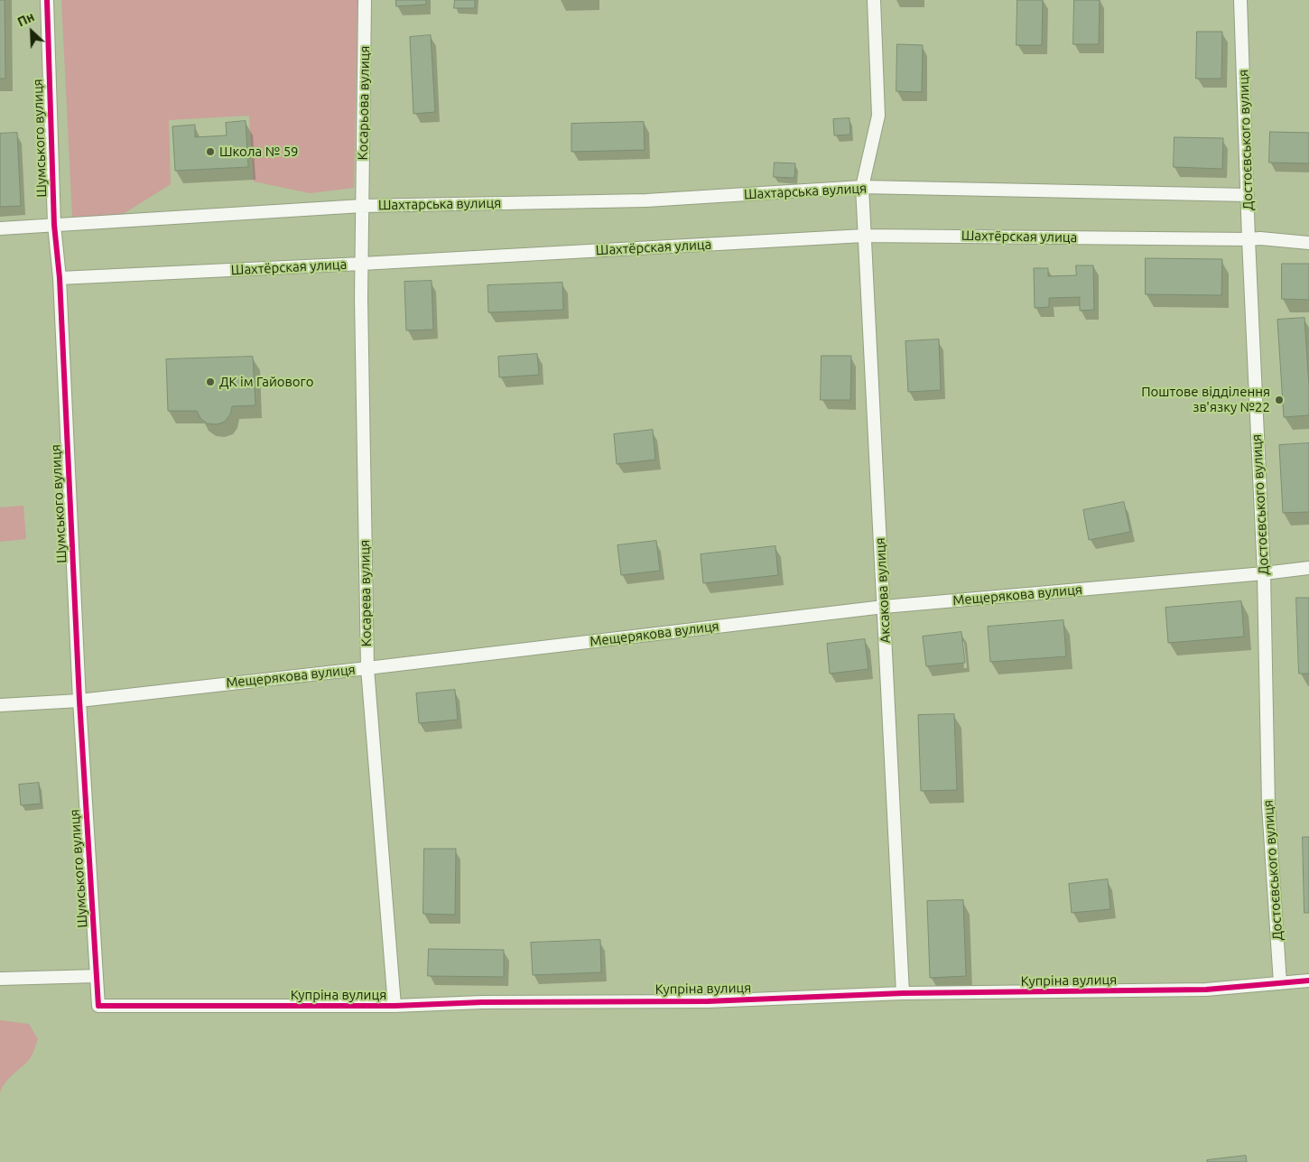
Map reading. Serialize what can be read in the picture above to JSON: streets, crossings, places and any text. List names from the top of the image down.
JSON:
{
  "streets": {
    "street": [
      "Косарьова вулиця",
      "Шумського вулиця",
      "Достоєвського вулиця",
      "Шахтарська вулиця",
      "Шахтёрская улица",
      "Аксакова вулиця",
      "Косарева вулиця",
      "Мещерякова вулиця",
      "Купріна вулиця"
    ]
  },
  "crossings": [
    ["Косарьова вулиця", "Шахтарська вулиця"],
    ["Косарьова вулиця", "Косарева вулиця"],
    ["Шумського вулиця", "Шахтарська вулиця"],
    ["Шумського вулиця", "Шахтёрская улица"],
    ["Шумського вулиця", "Мещерякова вулиця"],
    ["Шумського вулиця", "Купріна вулиця"],
    ["Достоєвського вулиця", "Шахтарська вулиця"],
    ["Достоєвського вулиця", "Шахтёрская улица"],
    ["Достоєвського вулиця", "Мещерякова вулиця"],
    ["Достоєвського вулиця", "Купріна вулиця"],
    ["Шахтарська вулиця", "Аксакова вулиця"],
    ["Шахтарська вулиця", "Косарева вулиця"],
    ["Шахтёрская улица", "Аксакова вулиця"],
    ["Шахтёрская улица", "Косарева вулиця"],
    ["Аксакова вулиця", "Мещерякова вулиця"],
    ["Аксакова вулиця", "Купріна вулиця"],
    ["Косарева вулиця", "Мещерякова вулиця"],
    ["Косарева вулиця", "Купріна вулиця"]
  ],
  "places": ["Школа № 59", "ДК ім Гайового", "Поштове відділення зв'язку №22"],
  "north": "top left"
}
